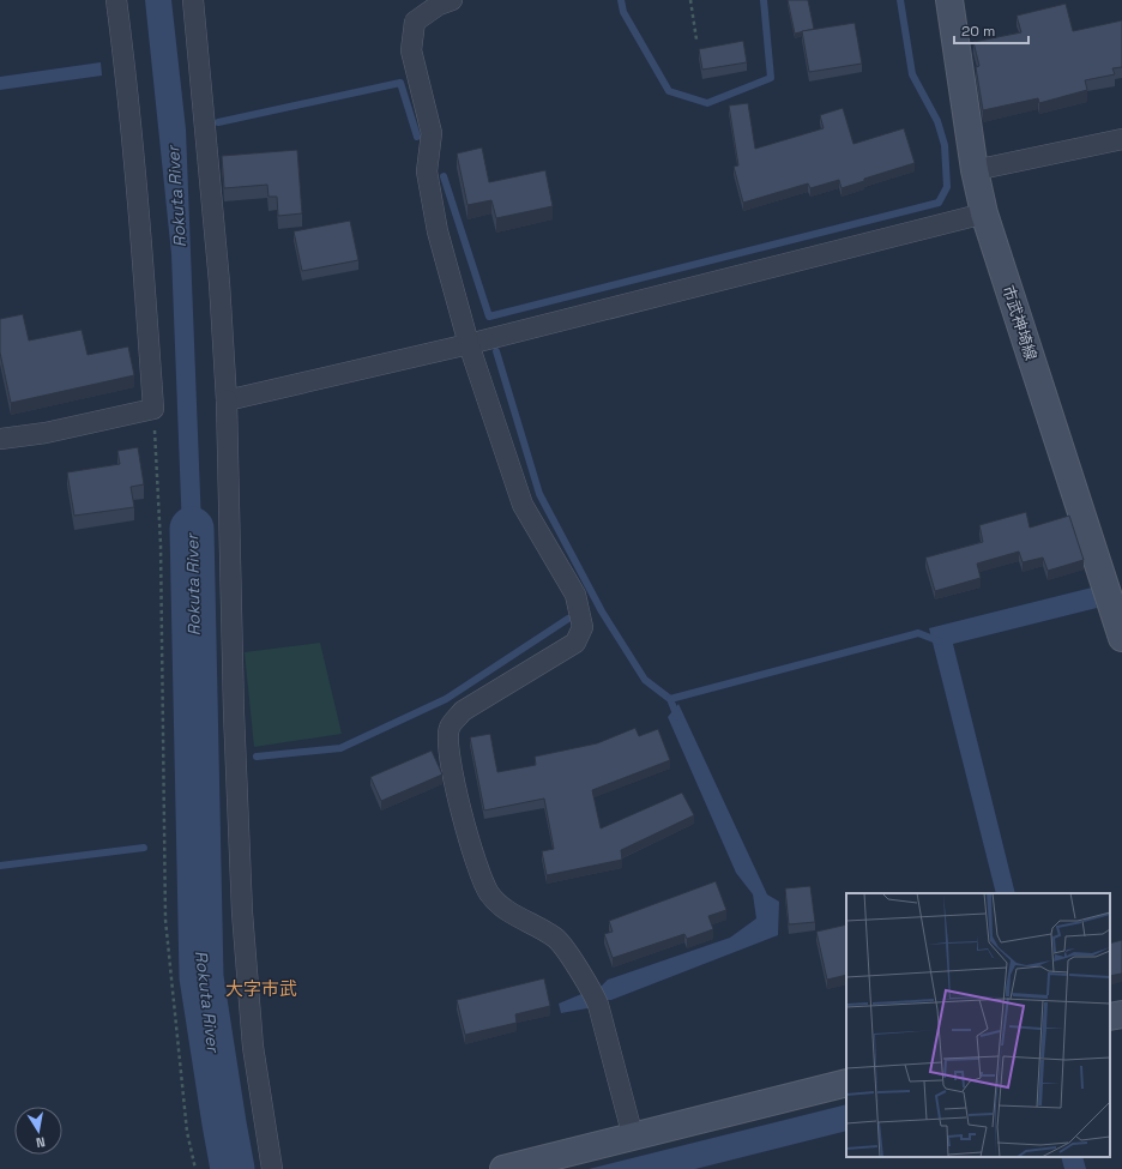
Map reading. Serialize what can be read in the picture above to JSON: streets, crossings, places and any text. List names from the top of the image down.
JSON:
{
  "streets": {
    "main road": ["市武神埼線"]
  },
  "districts": ["大字市武"],
  "water": ["Rokuta River"],
  "scale_bar": "20 m",
  "north": "bottom"
}
